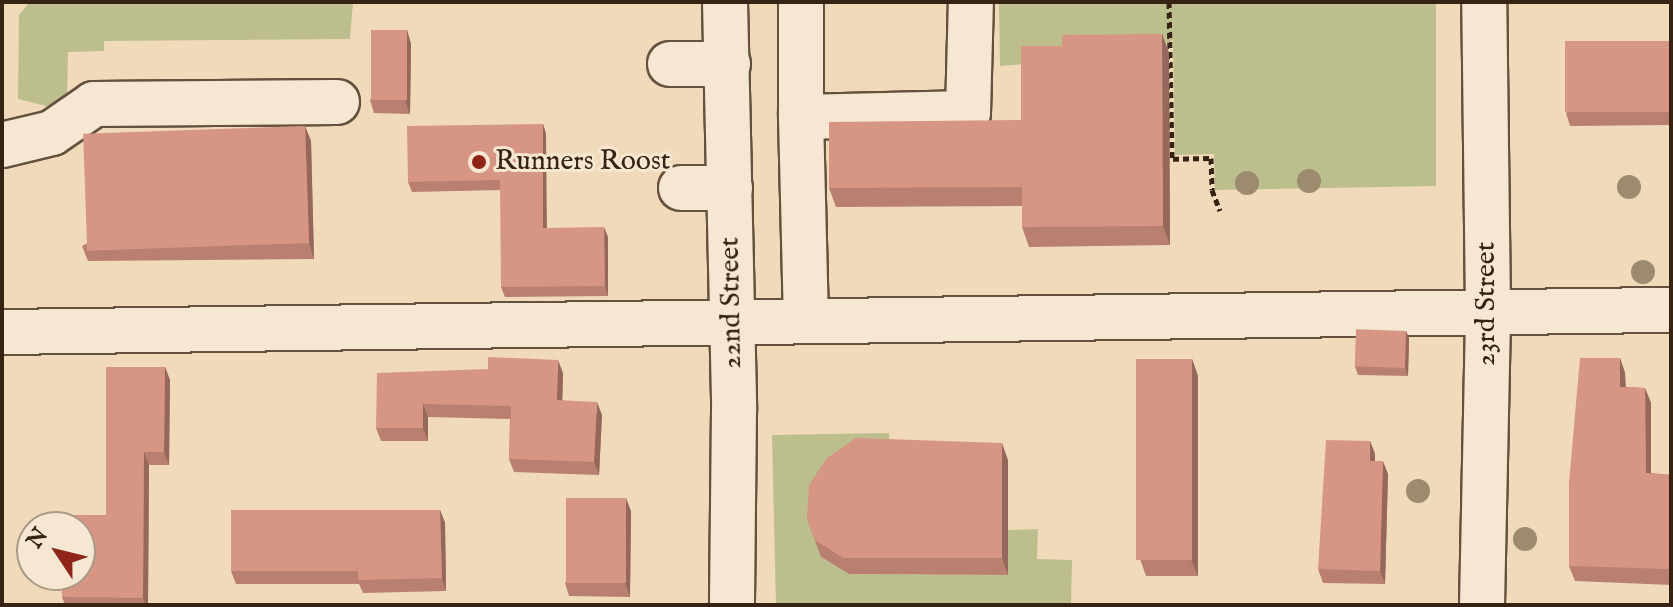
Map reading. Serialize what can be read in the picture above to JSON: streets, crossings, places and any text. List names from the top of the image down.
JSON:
{
  "streets": {
    "street": ["22nd Street", "23rd Street"]
  },
  "places": ["Runners Roost"],
  "north": "top left"
}
